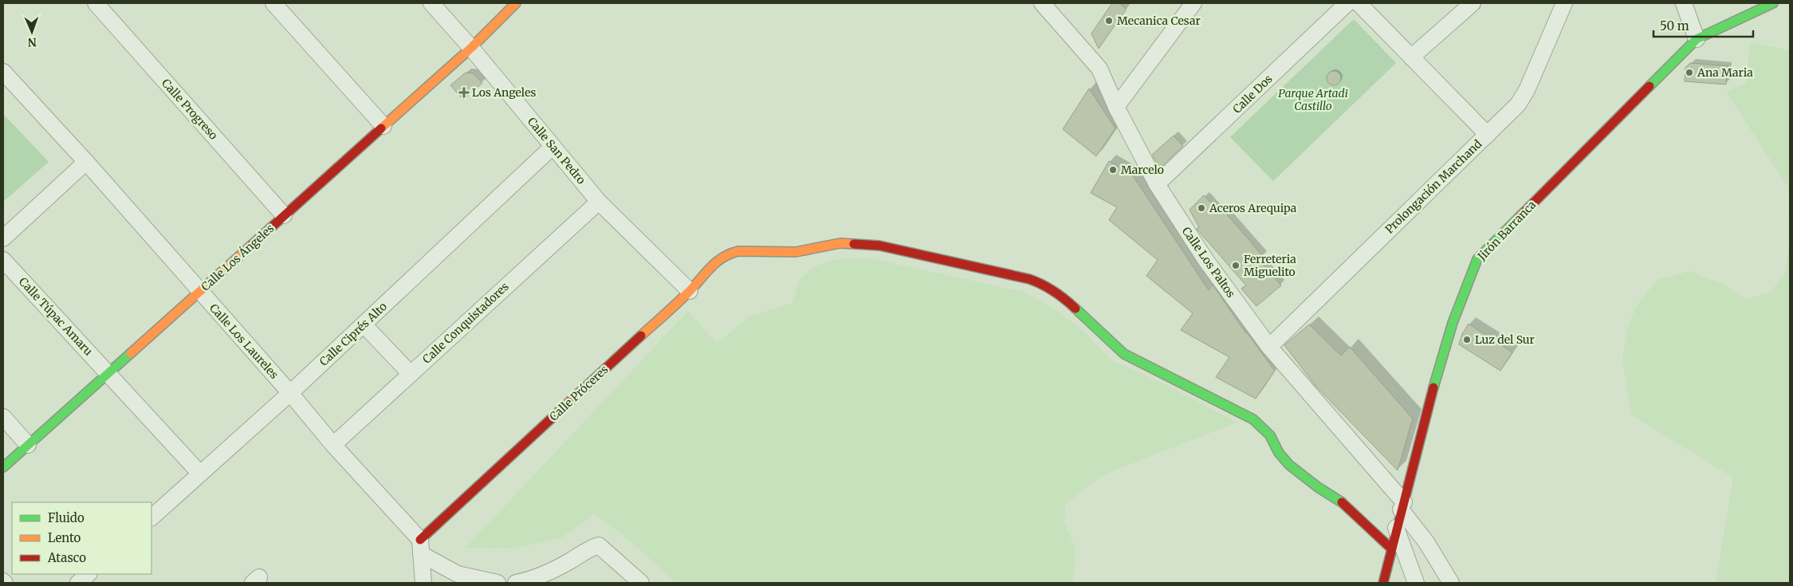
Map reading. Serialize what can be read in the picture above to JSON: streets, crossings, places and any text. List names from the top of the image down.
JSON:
{
  "streets": {
    "street": [
      "Calle Dos",
      "Calle Progreso",
      "Calle San Pedro",
      "Prolongación Marchand",
      "Jirón Barranca",
      "Calle Los Ángeles",
      "Calle Los Paltos",
      "Calle Túpac Amaru",
      "Calle Conquistadores",
      "Calle Ciprés Alto",
      "Calle Los Laureles",
      "Calle Próceres"
    ]
  },
  "crossings": [
    ["Calle Dos", "Calle Los Paltos"],
    ["Calle Progreso", "Calle Los Ángeles"],
    ["Calle San Pedro", "Calle Los Ángeles"],
    ["Calle San Pedro", "Calle Conquistadores"],
    ["Calle San Pedro", "Calle Ciprés Alto"],
    ["Calle San Pedro", "Calle Próceres"],
    ["Prolongación Marchand", "Calle Los Paltos"],
    ["Jirón Barranca", "Calle Los Paltos"],
    ["Jirón Barranca", "Calle Próceres"],
    ["Calle Los Ángeles", "Calle Túpac Amaru"],
    ["Calle Los Ángeles", "Calle Los Laureles"],
    ["Calle Túpac Amaru", "Calle Ciprés Alto"],
    ["Calle Conquistadores", "Calle Los Laureles"],
    ["Calle Ciprés Alto", "Calle Los Laureles"],
    ["Calle Los Laureles", "Calle Próceres"]
  ],
  "parks": ["Parque Artadi Castillo"],
  "places": {
    "other": [
      "Mecanica Cesar",
      "Ana Maria",
      "Marcelo",
      "Aceros Arequipa",
      "Ferreteria Miguelito",
      "Luz del Sur"
    ],
    "health": ["Los Angeles"]
  },
  "legend": ["Fluido", "Lento", "Atasco"],
  "scale_bar": "50 m",
  "north": "bottom"
}
